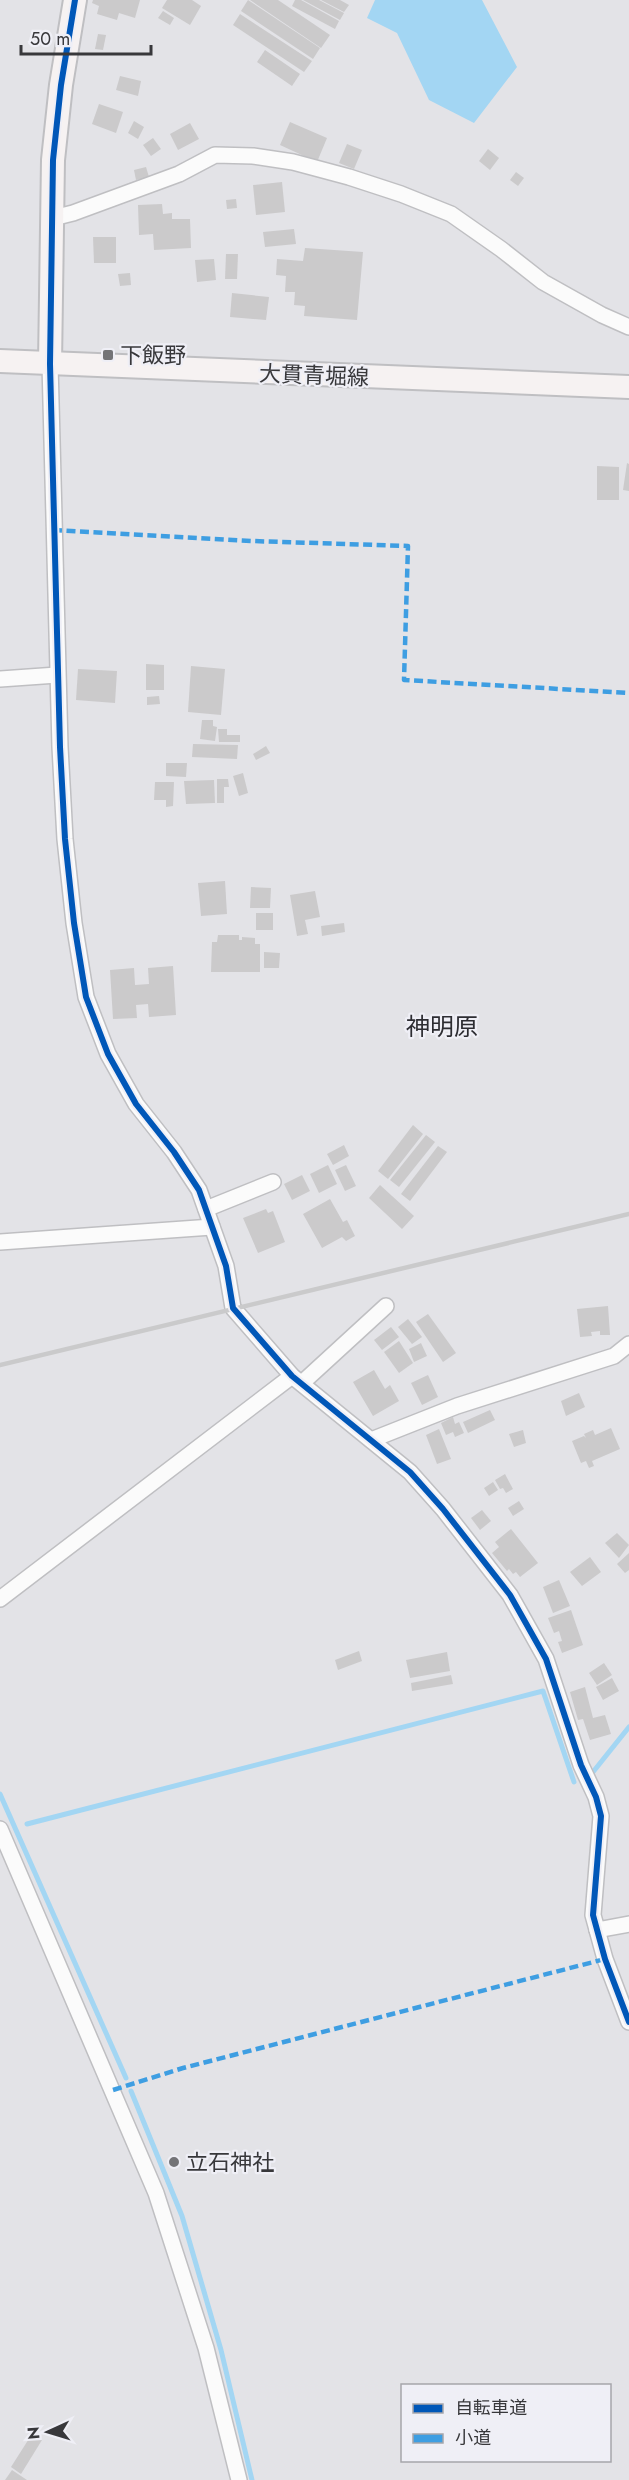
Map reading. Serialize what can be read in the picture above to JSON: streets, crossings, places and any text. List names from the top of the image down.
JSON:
{
  "streets": {
    "main road": ["大貫青堀線"]
  },
  "districts": ["神明原"],
  "places": {
    "transit": ["下飯野"],
    "other": ["立石神社"]
  },
  "legend": ["自転車道", "小道"],
  "scale_bar": "50 m",
  "north": "left"
}
